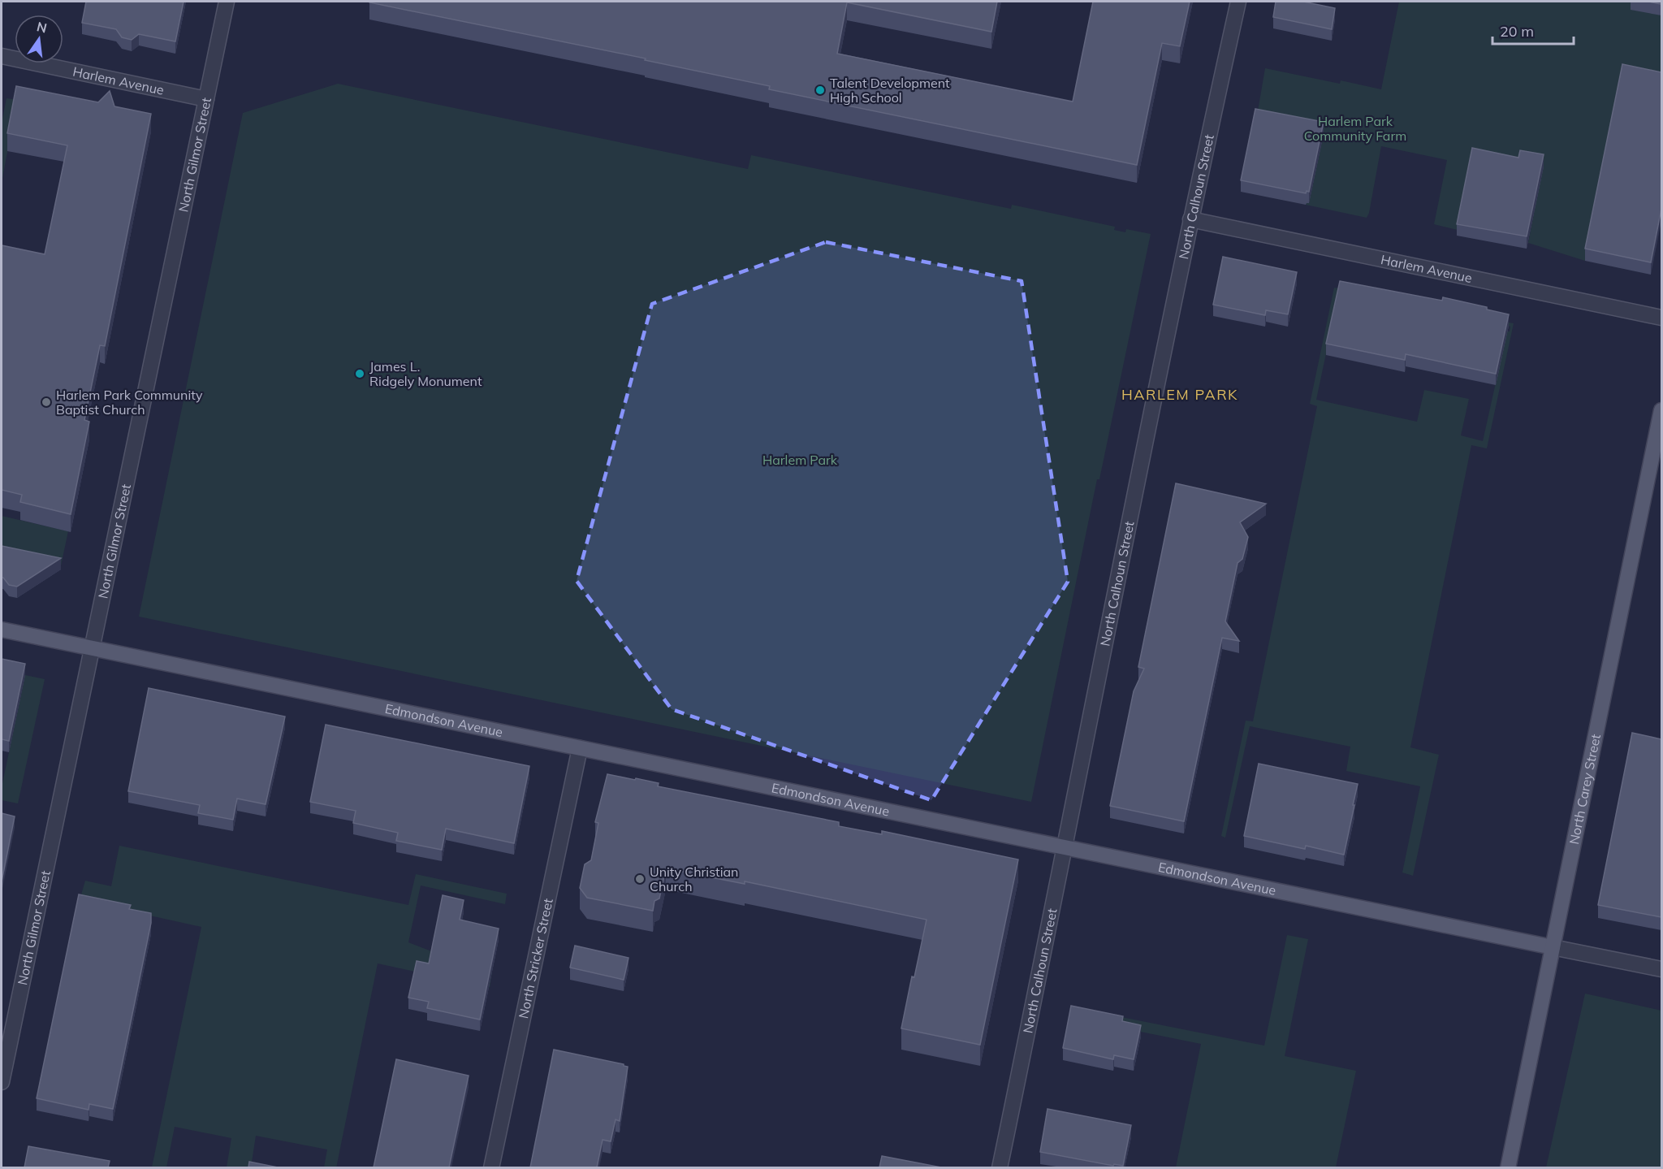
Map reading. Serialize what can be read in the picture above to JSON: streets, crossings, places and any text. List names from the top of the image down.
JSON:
{
  "streets": {
    "main road": ["Edmondson Avenue", "North Carey Street"],
    "street": [
      "Harlem Avenue",
      "North Gilmor Street",
      "North Calhoun Street",
      "North Stricker Street"
    ]
  },
  "crossings": [
    ["Harlem Avenue", "North Gilmor Street"],
    ["Harlem Avenue", "North Calhoun Street"],
    ["North Gilmor Street", "Edmondson Avenue"],
    ["North Calhoun Street", "Edmondson Avenue"],
    ["Edmondson Avenue", "North Carey Street"],
    ["Edmondson Avenue", "North Stricker Street"]
  ],
  "districts": ["HARLEM PARK"],
  "parks": ["Harlem Park Community Farm", "Harlem Park"],
  "places": [
    "Talent Development High School",
    "James L. Ridgely Monument",
    "Harlem Park Community Baptist Church",
    "Unity Christian Church"
  ],
  "scale_bar": "20 m",
  "north": "top"
}
